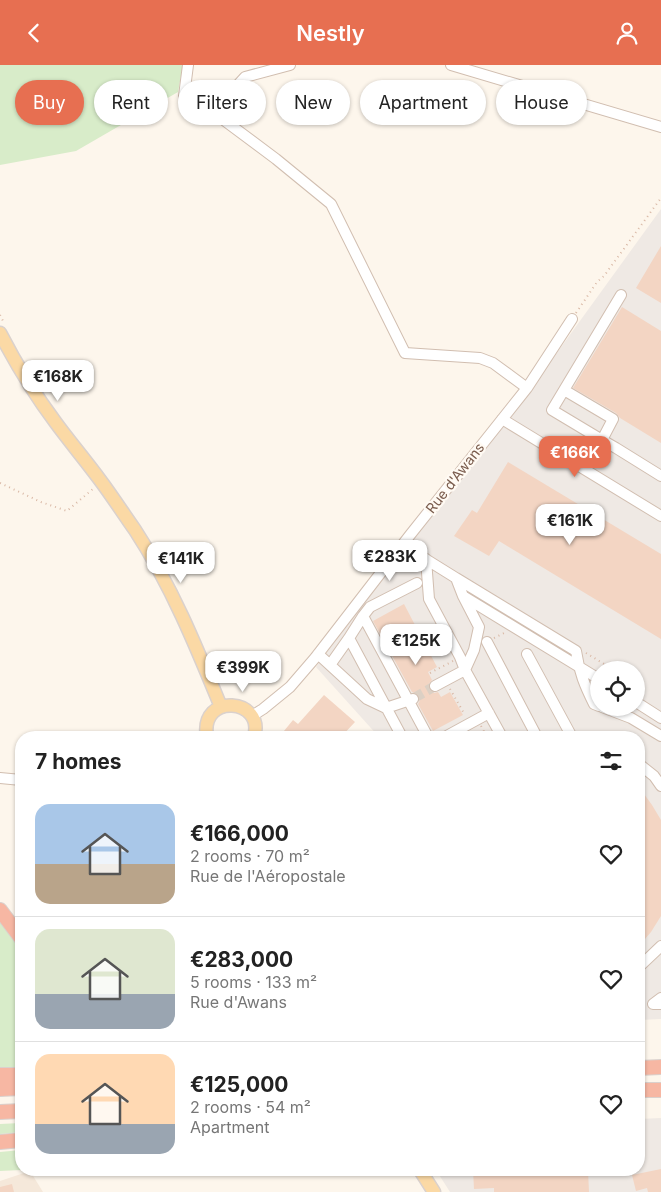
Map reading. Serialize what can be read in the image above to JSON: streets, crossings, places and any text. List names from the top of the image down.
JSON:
{
  "streets": {
    "street": ["Rue d'Awans"]
  },
  "page": {
    "header": "Nestly",
    "chip": [
      "Buy",
      "Rent",
      "Filters",
      "New",
      "Apartment",
      "House"
    ],
    "price": [
      "€168K",
      "€166K",
      "€161K",
      "€283K",
      "€141K",
      "€125K",
      "€399K"
    ],
    "heading": "7 homes",
    "list": [
      {
        "name": "€166,000",
        "note": "2 rooms · 70 m² · Rue de l'Aéropostale"
      },
      {
        "name": "€283,000",
        "note": "5 rooms · 133 m² · Rue d'Awans"
      },
      {
        "name": "€125,000",
        "note": "2 rooms · 54 m² · Apartment"
      }
    ]
  }
}
